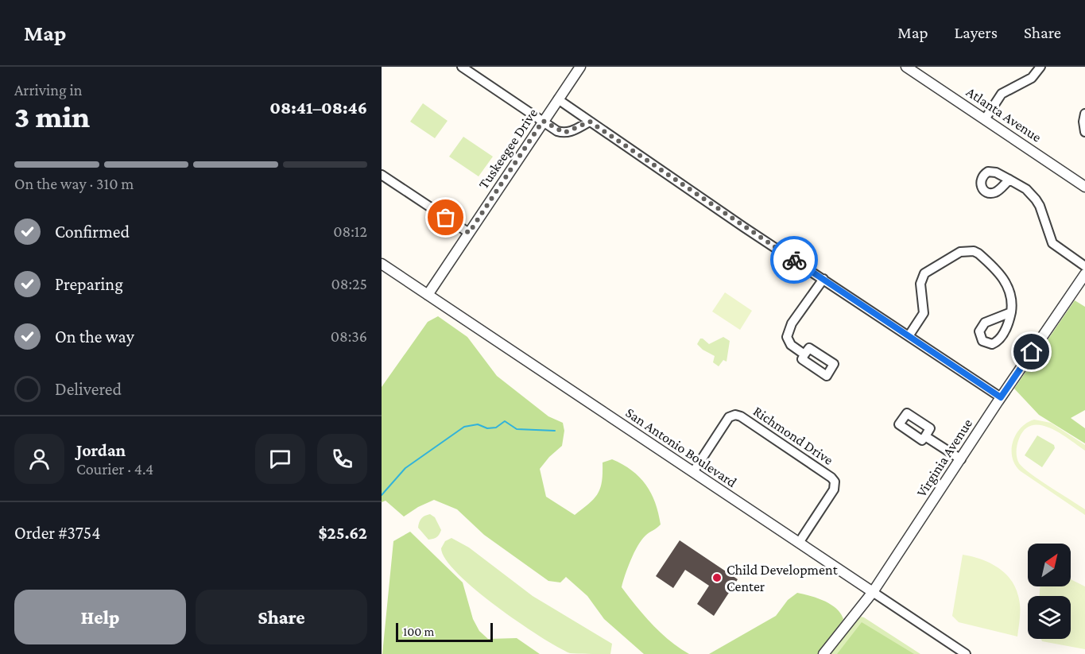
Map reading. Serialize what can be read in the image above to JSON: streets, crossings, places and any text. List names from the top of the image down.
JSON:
{
  "streets": {
    "street": [
      "Atlanta Avenue",
      "Tuskeegee Drive",
      "Richmond Drive",
      "San Antonio Boulevard",
      "Virginia Avenue"
    ]
  },
  "crossings": [
    ["Tuskeegee Drive", "San Antonio Boulevard"],
    ["Richmond Drive", "San Antonio Boulevard"],
    ["San Antonio Boulevard", "Virginia Avenue"]
  ],
  "places": ["Child Development Center"],
  "scale_bar": "100 m",
  "north": "top right",
  "page": {
    "header": "Map",
    "nav": ["Map", "Layers", "Share"],
    "heading": ["3 min", "Arriving in", "08:41–08:46"],
    "panel": [
      "Jordan",
      "Courier · 4.4",
      "Order #3754",
      "$25.62"
    ],
    "bar": "On the way · 310 m",
    "list": [
      ["Confirmed", "08:12"],
      ["Preparing", "08:25"],
      ["On the way", "08:36"],
      "Delivered"
    ],
    "buttons": ["Help", "Share"],
    "scale": "100 m"
  }
}
